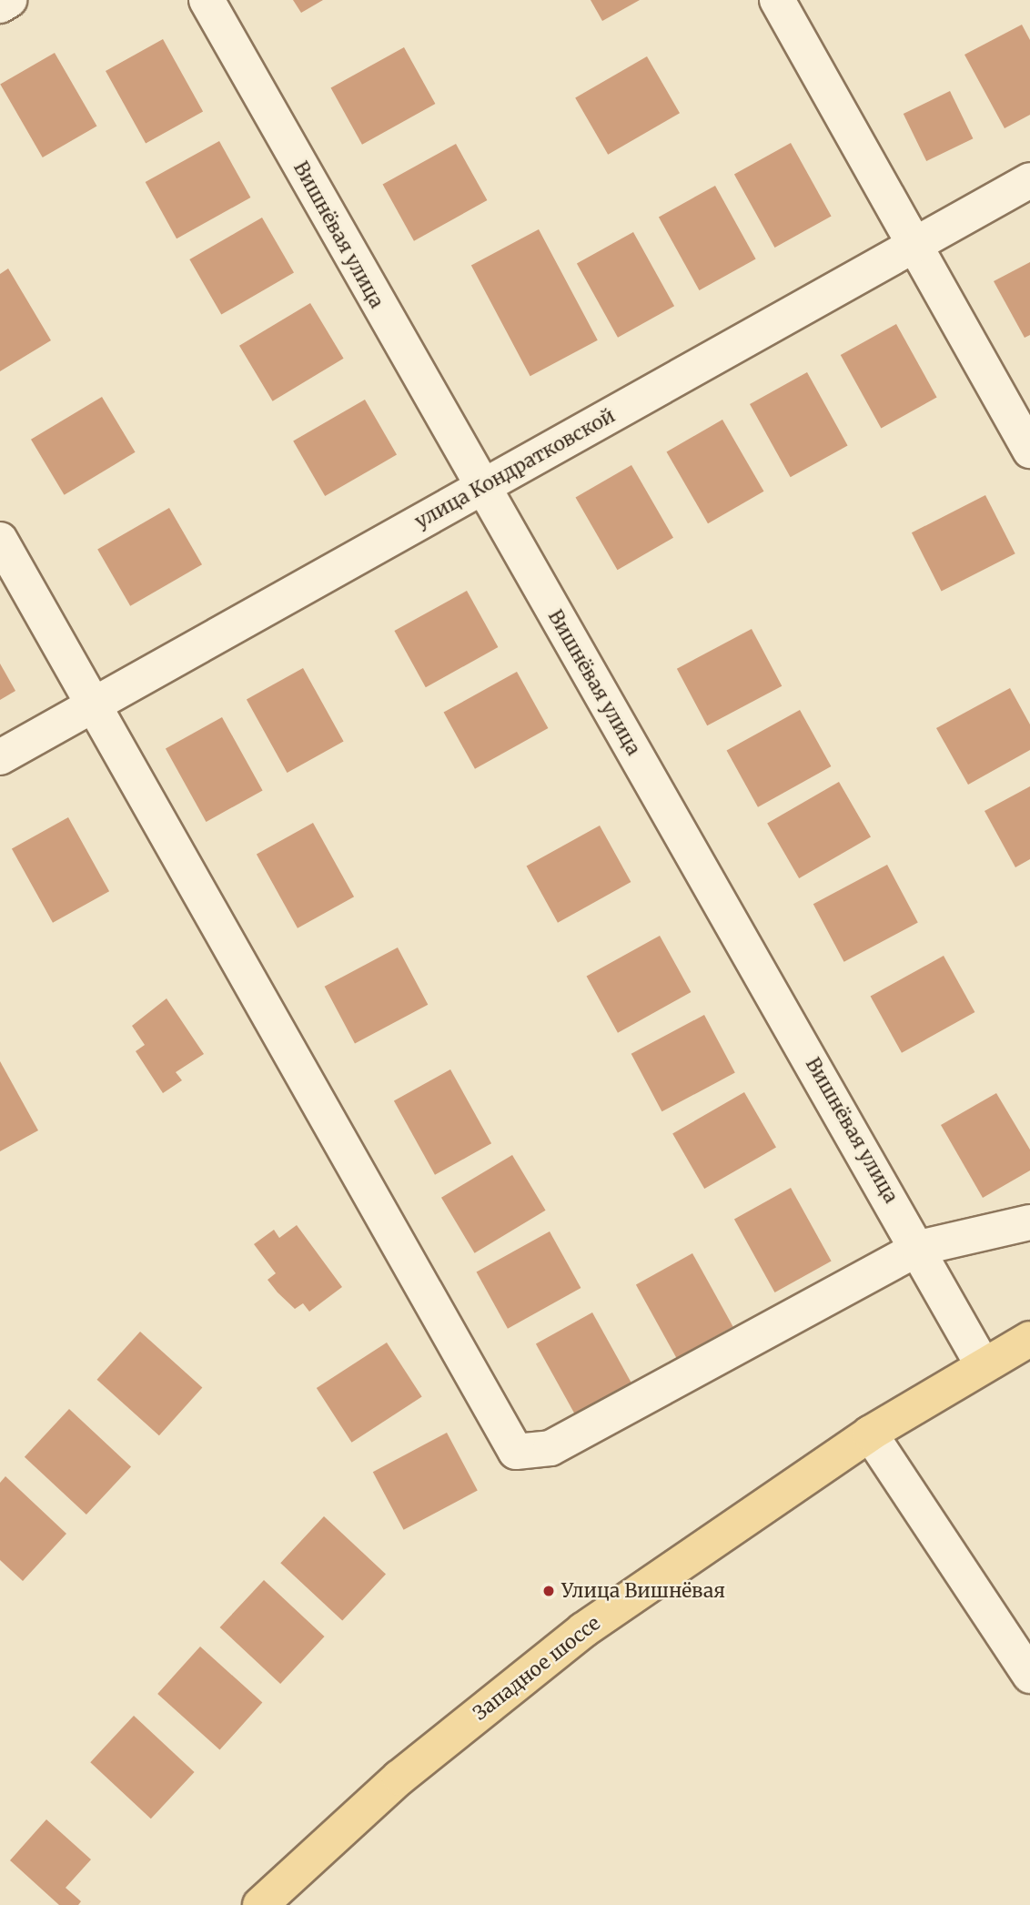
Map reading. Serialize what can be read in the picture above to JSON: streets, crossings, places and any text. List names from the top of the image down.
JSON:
{
  "streets": {
    "main road": ["Западное шоссе"],
    "street": ["Вишнёвая улица", "улица Кондратковской"]
  },
  "crossings": [
    ["Вишнёвая улица", "улица Кондратковской"],
    ["Вишнёвая улица", "Западное шоссе"]
  ],
  "places": ["Улица Вишнёвая"]
}
